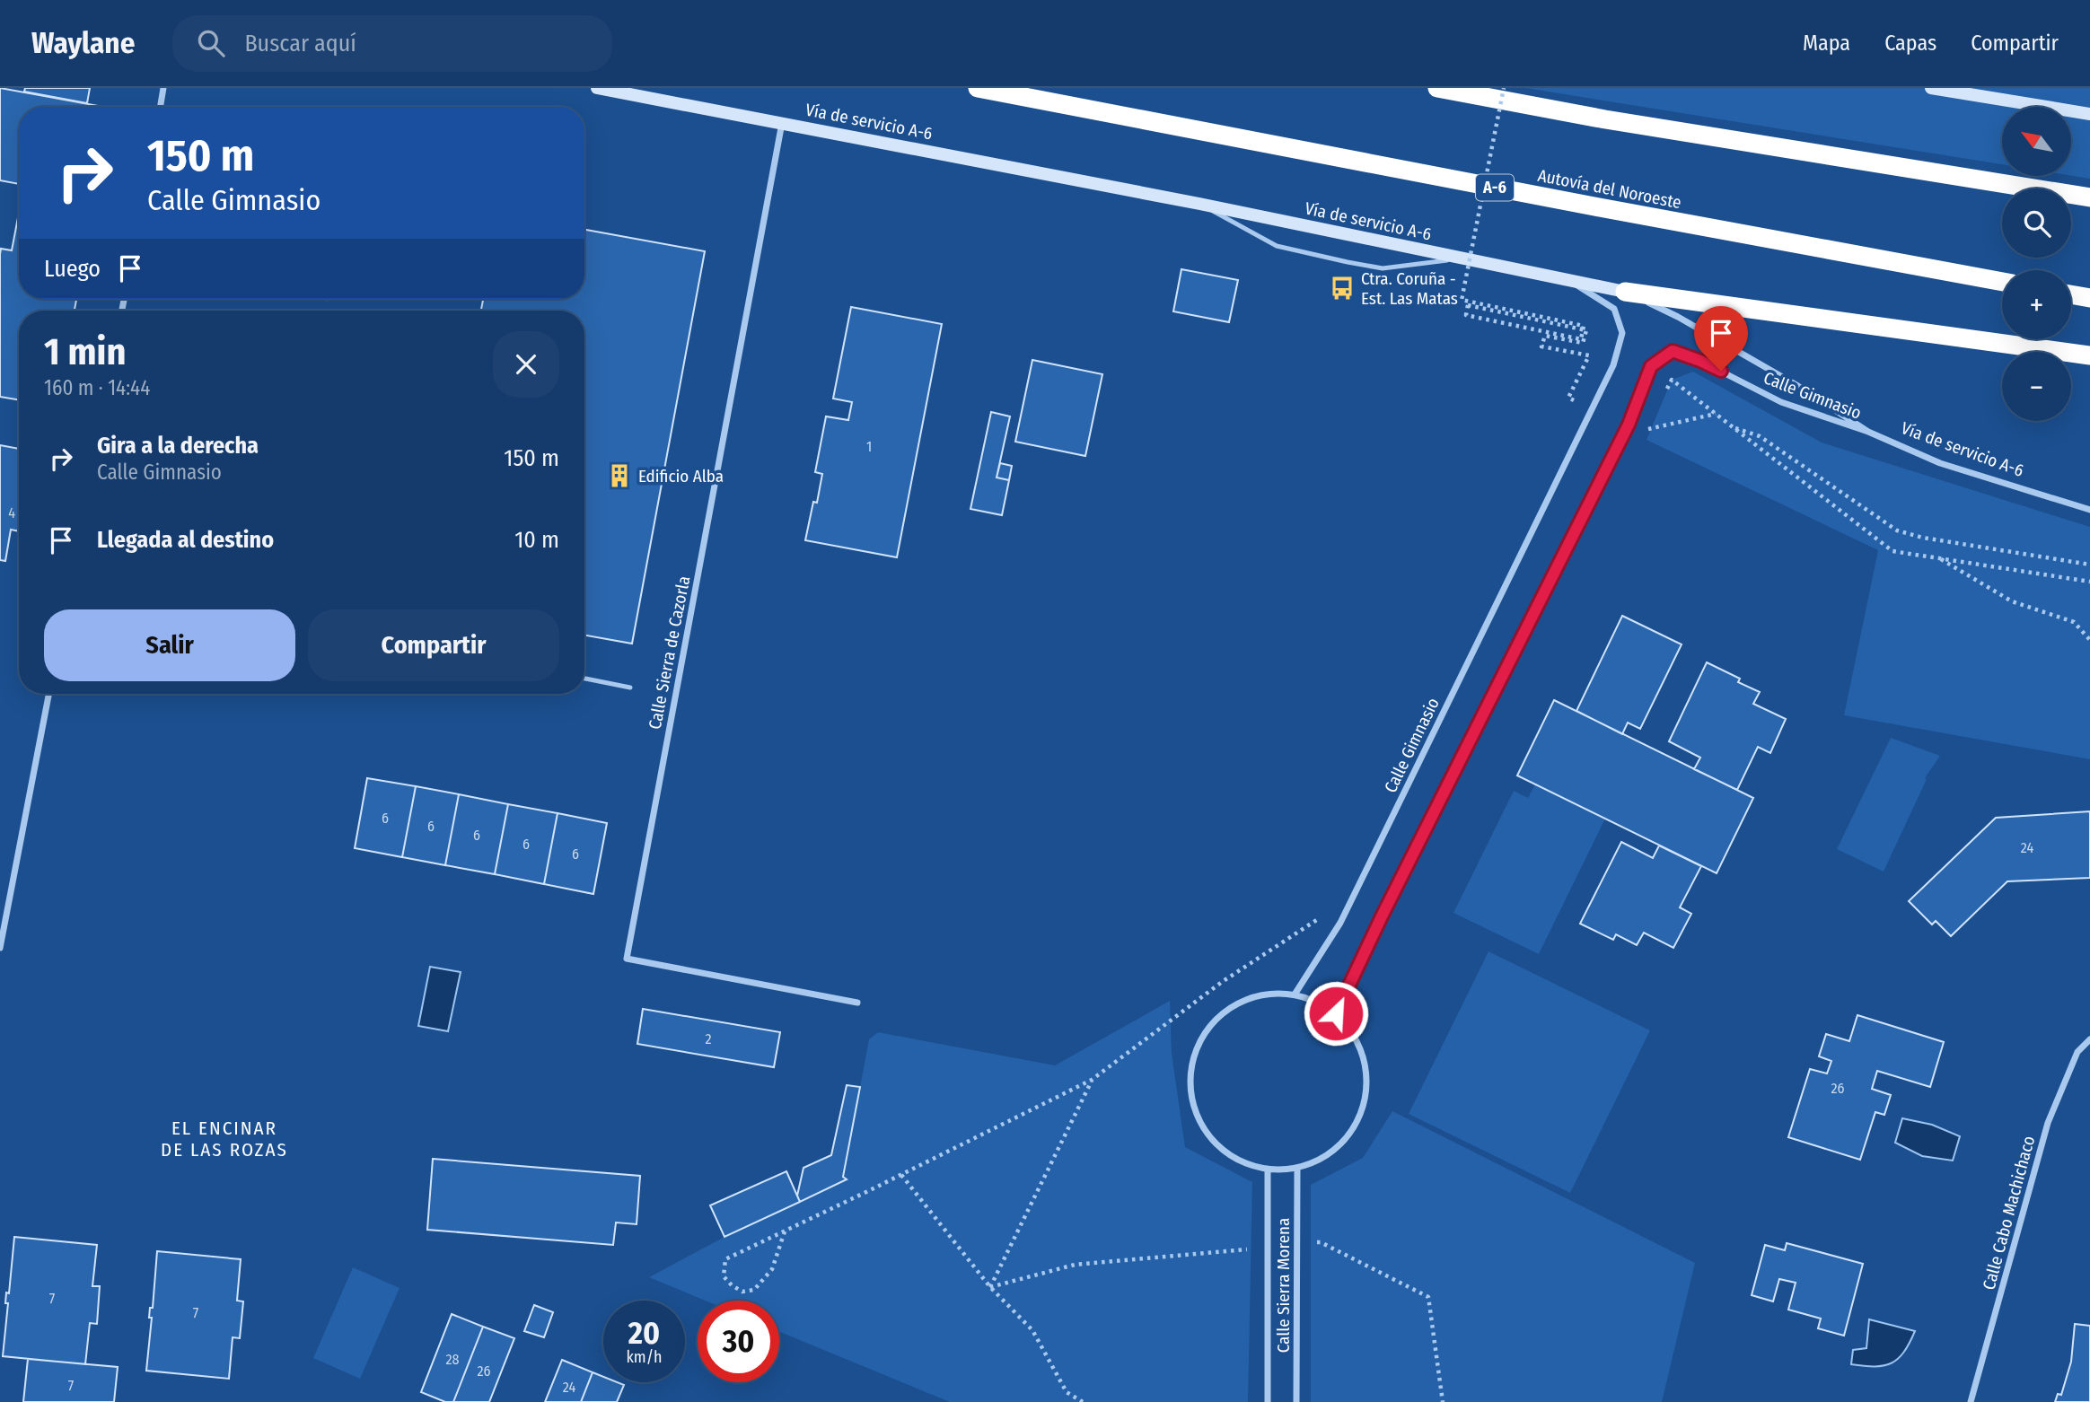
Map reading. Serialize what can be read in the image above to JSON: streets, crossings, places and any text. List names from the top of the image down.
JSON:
{
  "streets": {
    "highway": ["A-6", "Autovía del Noroeste"],
    "street": [
      "Vía de servicio A-6",
      "Calle Gimnasio",
      "Calle Sierra de Cazorla",
      "Calle Cabo Machichaco",
      "Calle Sierra Morena"
    ]
  },
  "crossings": [
    ["Vía de servicio A-6", "Calle Gimnasio"],
    ["Vía de servicio A-6", "Calle Sierra de Cazorla"],
    ["Calle Gimnasio", "Calle Sierra Morena"]
  ],
  "districts": ["EL ENCINAR DE LAS ROZAS"],
  "places": {
    "bus stop": ["Ctra. Coruña - Est. Las Matas"],
    "building": ["Edificio Alba"]
  },
  "house_numbers": [
    "1",
    "4",
    "6",
    "6",
    "6",
    "6",
    "24",
    "6",
    "2",
    "26",
    "7",
    "7",
    "28",
    "26",
    "7",
    "24"
  ],
  "north": "top left",
  "page": {
    "header": "Waylane",
    "search": "Buscar aquí",
    "nav": ["Mapa", "Capas", "Compartir"],
    "map_buttons": ["+", "−"],
    "turn": ["150 m", "Calle Gimnasio"],
    "then": "Luego",
    "heading": ["1 min", "160 m · 14:44"],
    "list": [
      {
        "name": "Gira a la derecha",
        "note": "Calle Gimnasio",
        "value": "150 m"
      },
      {
        "name": "Llegada al destino",
        "value": "10 m"
      }
    ],
    "buttons": ["Salir", "Compartir"],
    "speed": "20 km/h",
    "limit": "30"
  }
}
